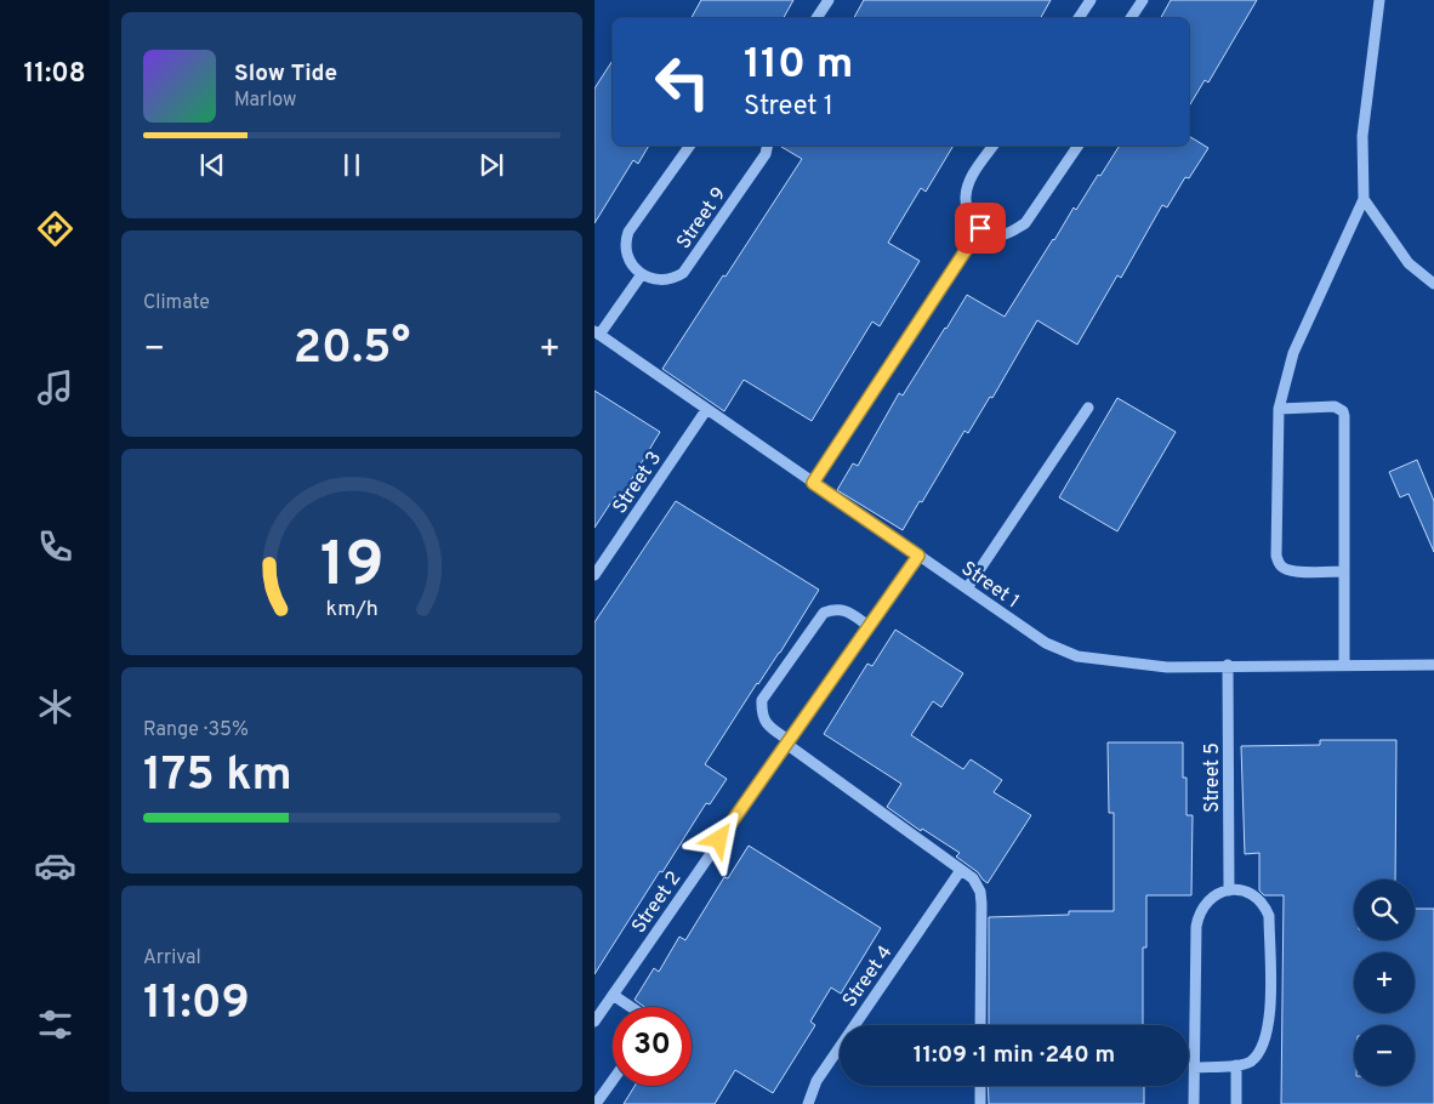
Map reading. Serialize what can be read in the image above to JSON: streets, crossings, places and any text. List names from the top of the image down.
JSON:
{
  "streets": {
    "street": [
      "Street 9",
      "Street 3",
      "Street 1",
      "Street 5",
      "Street 2",
      "Street 4"
    ]
  },
  "crossings": [
    ["Street 3", "Street 1"],
    ["Street 1", "Street 5"],
    ["Street 1", "Street 2"]
  ],
  "page": {
    "tabs": "11:08",
    "turn": ["110 m", "Street 1"],
    "song": ["Slow Tide", "Marlow"],
    "tile": [
      "Climate",
      ["Range · 35%", "175 km"],
      ["Arrival", "11:09"]
    ],
    "heat": ["−", "20.5°", "+"],
    "map_buttons": ["+", "−"],
    "limit": "30",
    "trip": "11:09 · 1 min · 240 m",
    "gauge": ["19", "km/h"]
  }
}
